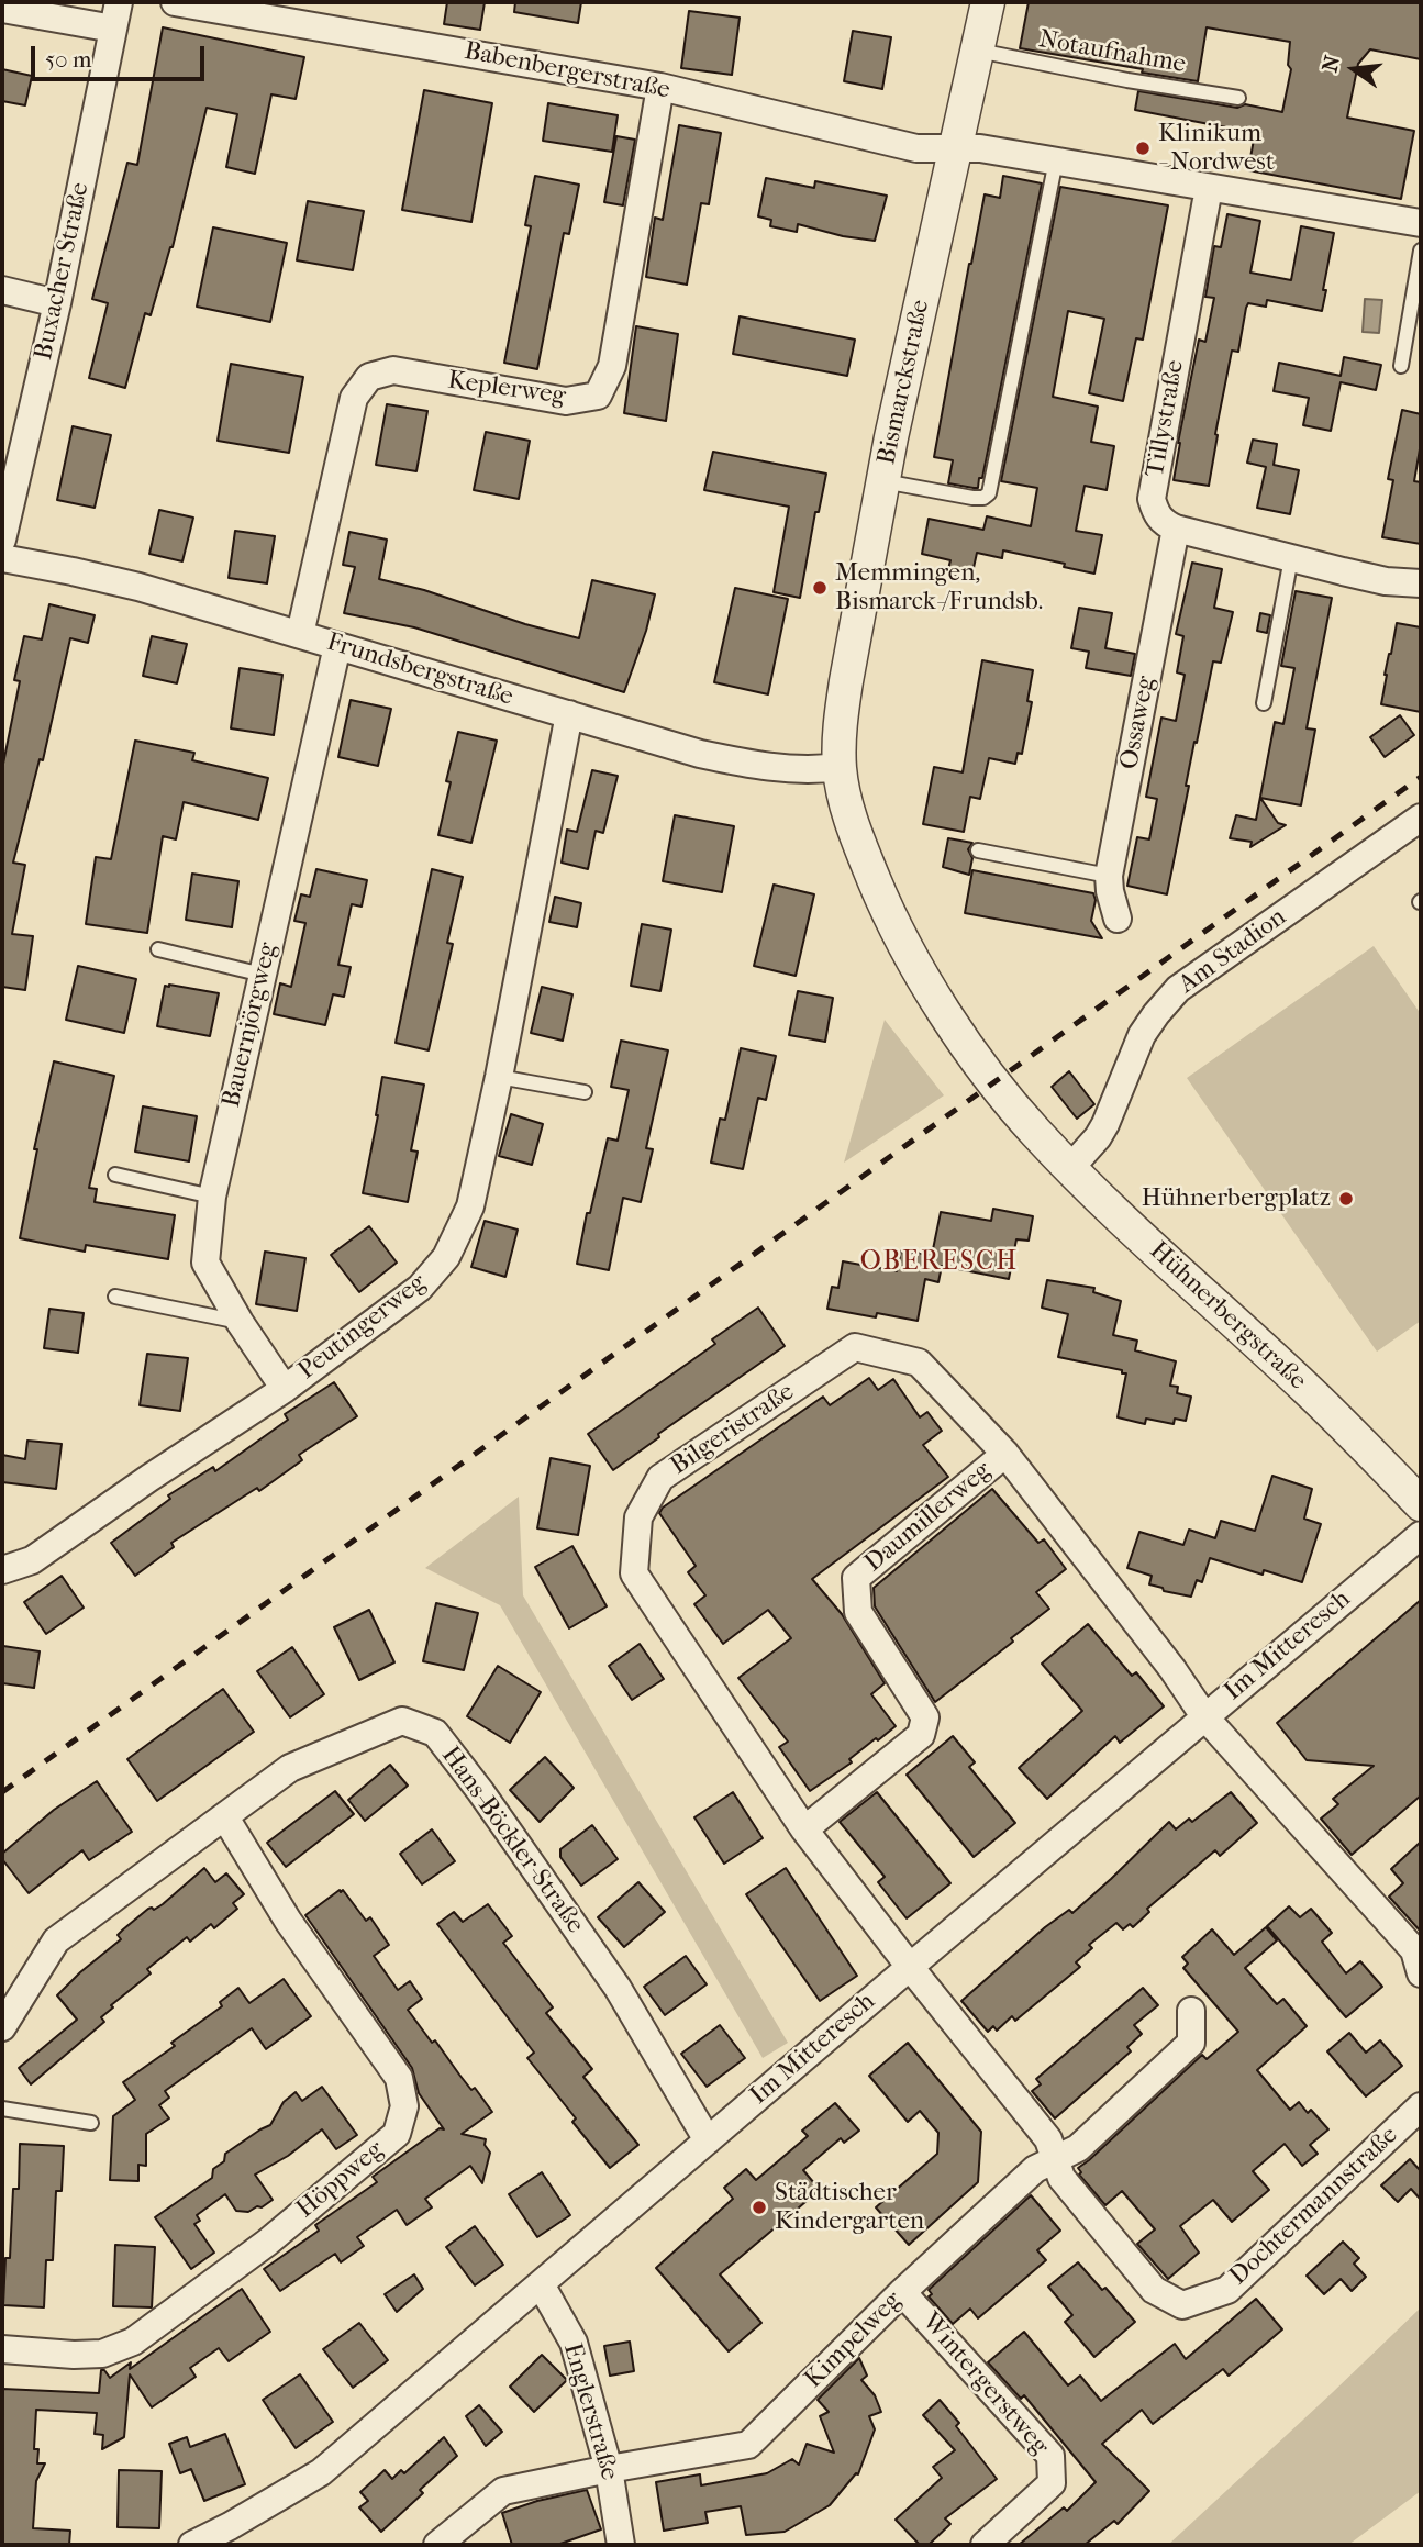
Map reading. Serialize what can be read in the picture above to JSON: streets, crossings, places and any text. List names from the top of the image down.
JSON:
{
  "streets": {
    "street": [
      "Babenbergerstraße",
      "Buxacher Straße",
      "Bismarckstraße",
      "Keplerweg",
      "Tillystraße",
      "Frundsbergstraße",
      "Ossaweg",
      "Am Stadion",
      "Bauernjörgweg",
      "Hühnerbergstraße",
      "Peutingerweg",
      "Bilgeristraße",
      "Daumillerweg",
      "Im Mitteresch",
      "Hans-Böckler-Straße",
      "Höppweg",
      "Dochtermannstraße",
      "Kimpelweg",
      "Wintergerstweg",
      "Englerstraße"
    ],
    "lane": ["Notaufnahme"]
  },
  "crossings": [
    ["Notaufnahme", "Bismarckstraße"],
    ["Babenbergerstraße", "Bismarckstraße"],
    ["Babenbergerstraße", "Keplerweg"],
    ["Babenbergerstraße", "Tillystraße"],
    ["Bismarckstraße", "Frundsbergstraße"],
    ["Bismarckstraße", "Hühnerbergstraße"],
    ["Keplerweg", "Frundsbergstraße"],
    ["Tillystraße", "Ossaweg"],
    ["Frundsbergstraße", "Bauernjörgweg"],
    ["Frundsbergstraße", "Hühnerbergstraße"],
    ["Frundsbergstraße", "Peutingerweg"],
    ["Am Stadion", "Hühnerbergstraße"],
    ["Bauernjörgweg", "Peutingerweg"],
    ["Bilgeristraße", "Daumillerweg"],
    ["Bilgeristraße", "Im Mitteresch"],
    ["Bilgeristraße", "Dochtermannstraße"],
    ["Im Mitteresch", "Hans-Böckler-Straße"],
    ["Im Mitteresch", "Dochtermannstraße"],
    ["Im Mitteresch", "Englerstraße"],
    ["Hans-Böckler-Straße", "Höppweg"],
    ["Dochtermannstraße", "Kimpelweg"],
    ["Kimpelweg", "Wintergerstweg"],
    ["Kimpelweg", "Englerstraße"]
  ],
  "districts": ["OBERESCH"],
  "places": [
    "Klinikum - Nordwest",
    "Memmingen, Bismarck-/Frundsb.",
    "Hühnerbergplatz",
    "Städtischer Kindergarten"
  ],
  "scale_bar": "50 m",
  "north": "left"
}
